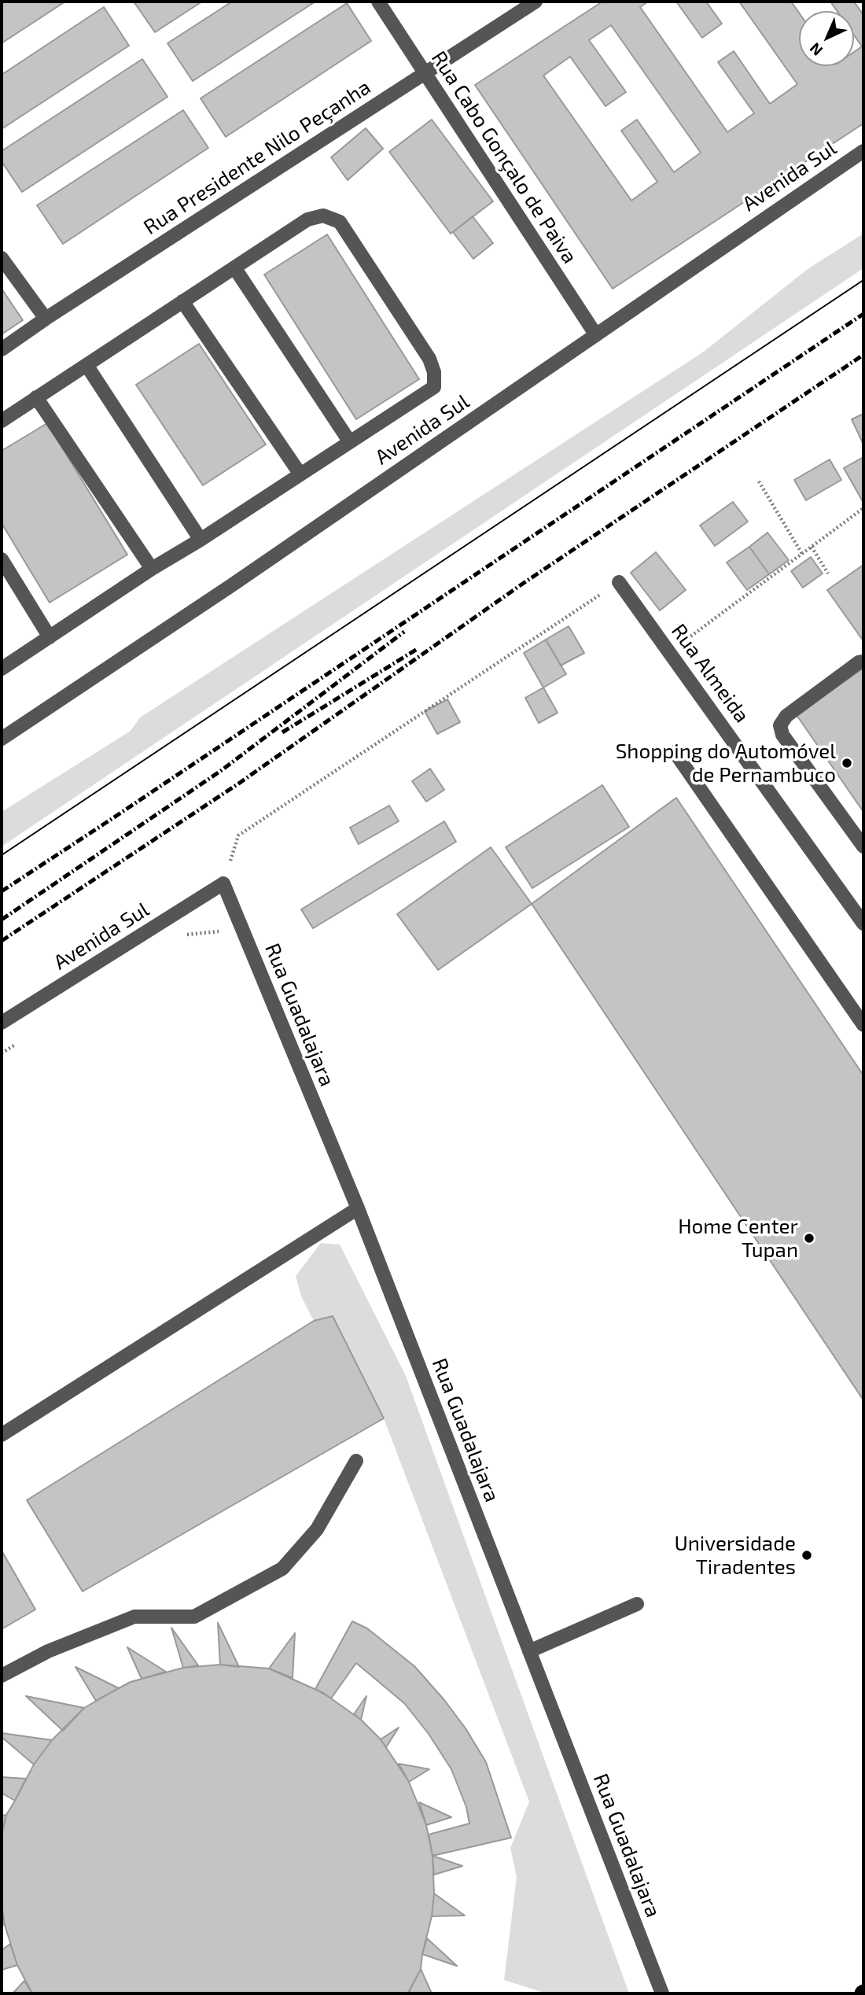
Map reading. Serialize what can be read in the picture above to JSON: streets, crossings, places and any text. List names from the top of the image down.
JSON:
{
  "streets": {
    "street": [
      "Rua Presidente Nilo Peçanha",
      "Rua Cabo Gonçalo de Paiva",
      "Avenida Sul",
      "Rua Almeida",
      "Rua Guadalajara"
    ]
  },
  "crossings": [
    ["Rua Presidente Nilo Peçanha", "Rua Cabo Gonçalo de Paiva"],
    ["Rua Cabo Gonçalo de Paiva", "Avenida Sul"],
    ["Avenida Sul", "Rua Guadalajara"]
  ],
  "places": ["Shopping do Automóvel de Pernambuco", "Home Center Tupan", "Universidade Tiradentes"],
  "north": "bottom left"
}
